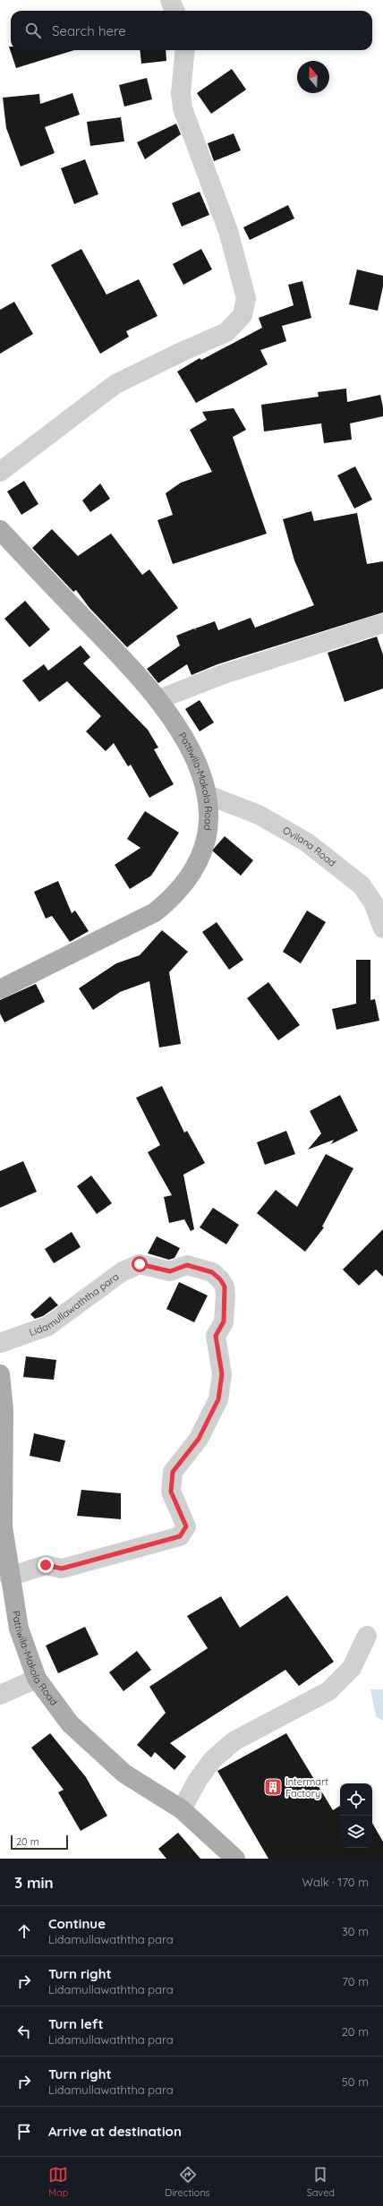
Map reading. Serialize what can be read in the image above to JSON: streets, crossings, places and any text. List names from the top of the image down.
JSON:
{
  "streets": {
    "main road": ["Pattiwila-Makola Road"],
    "street": ["Ovilana Road", "Lidamullawaththa para"]
  },
  "crossings": [
    ["Pattiwila-Makola Road", "Ovilana Road"],
    ["Pattiwila-Makola Road", "Lidamullawaththa para"]
  ],
  "places": {
    "building": ["Intermart Factory"]
  },
  "scale_bar": "20 m",
  "north": "top",
  "page": {
    "search": "Search here",
    "scale": "20 m",
    "heading": ["3 min", "Walk · 170 m"],
    "list": [
      ["Continue", "Lidamullawaththa para", "30 m"],
      ["Turn right", "Lidamullawaththa para", "70 m"],
      ["Turn left", "Lidamullawaththa para", "20 m"],
      ["Turn right", "Lidamullawaththa para", "50 m"],
      "Arrive at destination"
    ],
    "nav": ["Map", "Directions", "Saved"]
  }
}
